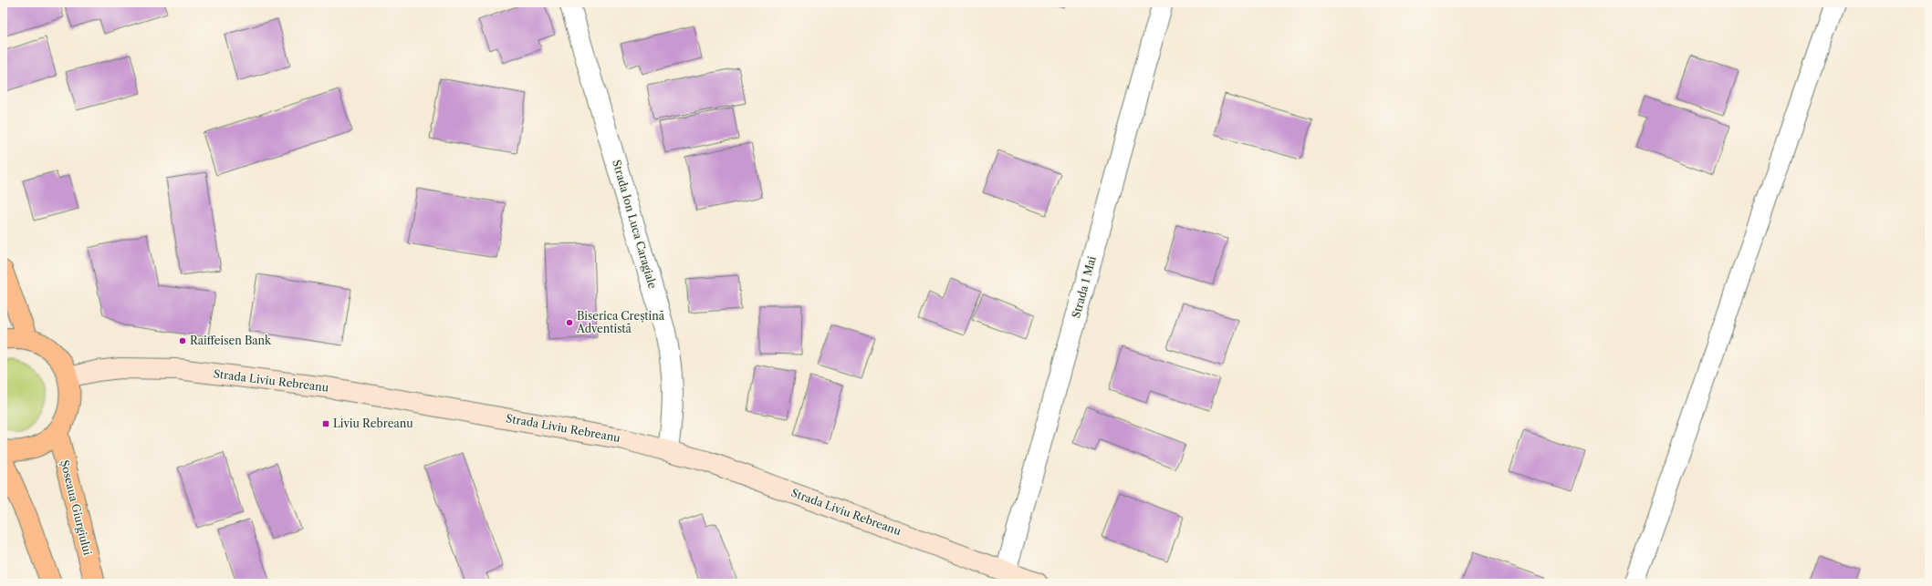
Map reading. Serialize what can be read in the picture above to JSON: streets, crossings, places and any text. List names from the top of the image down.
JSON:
{
  "streets": {
    "highway": ["Șoseaua Giurgiului"],
    "main road": ["Strada Liviu Rebreanu"],
    "street": ["Strada Ion Luca Caragiale", "Strada 1 Mai"]
  },
  "crossings": [
    ["Strada Ion Luca Caragiale", "Strada Liviu Rebreanu"],
    ["Strada 1 Mai", "Strada Liviu Rebreanu"]
  ],
  "places": {
    "other": ["Biserica Creștină Adventistă", "Raiffeisen Bank"],
    "transit": ["Liviu Rebreanu"]
  }
}
